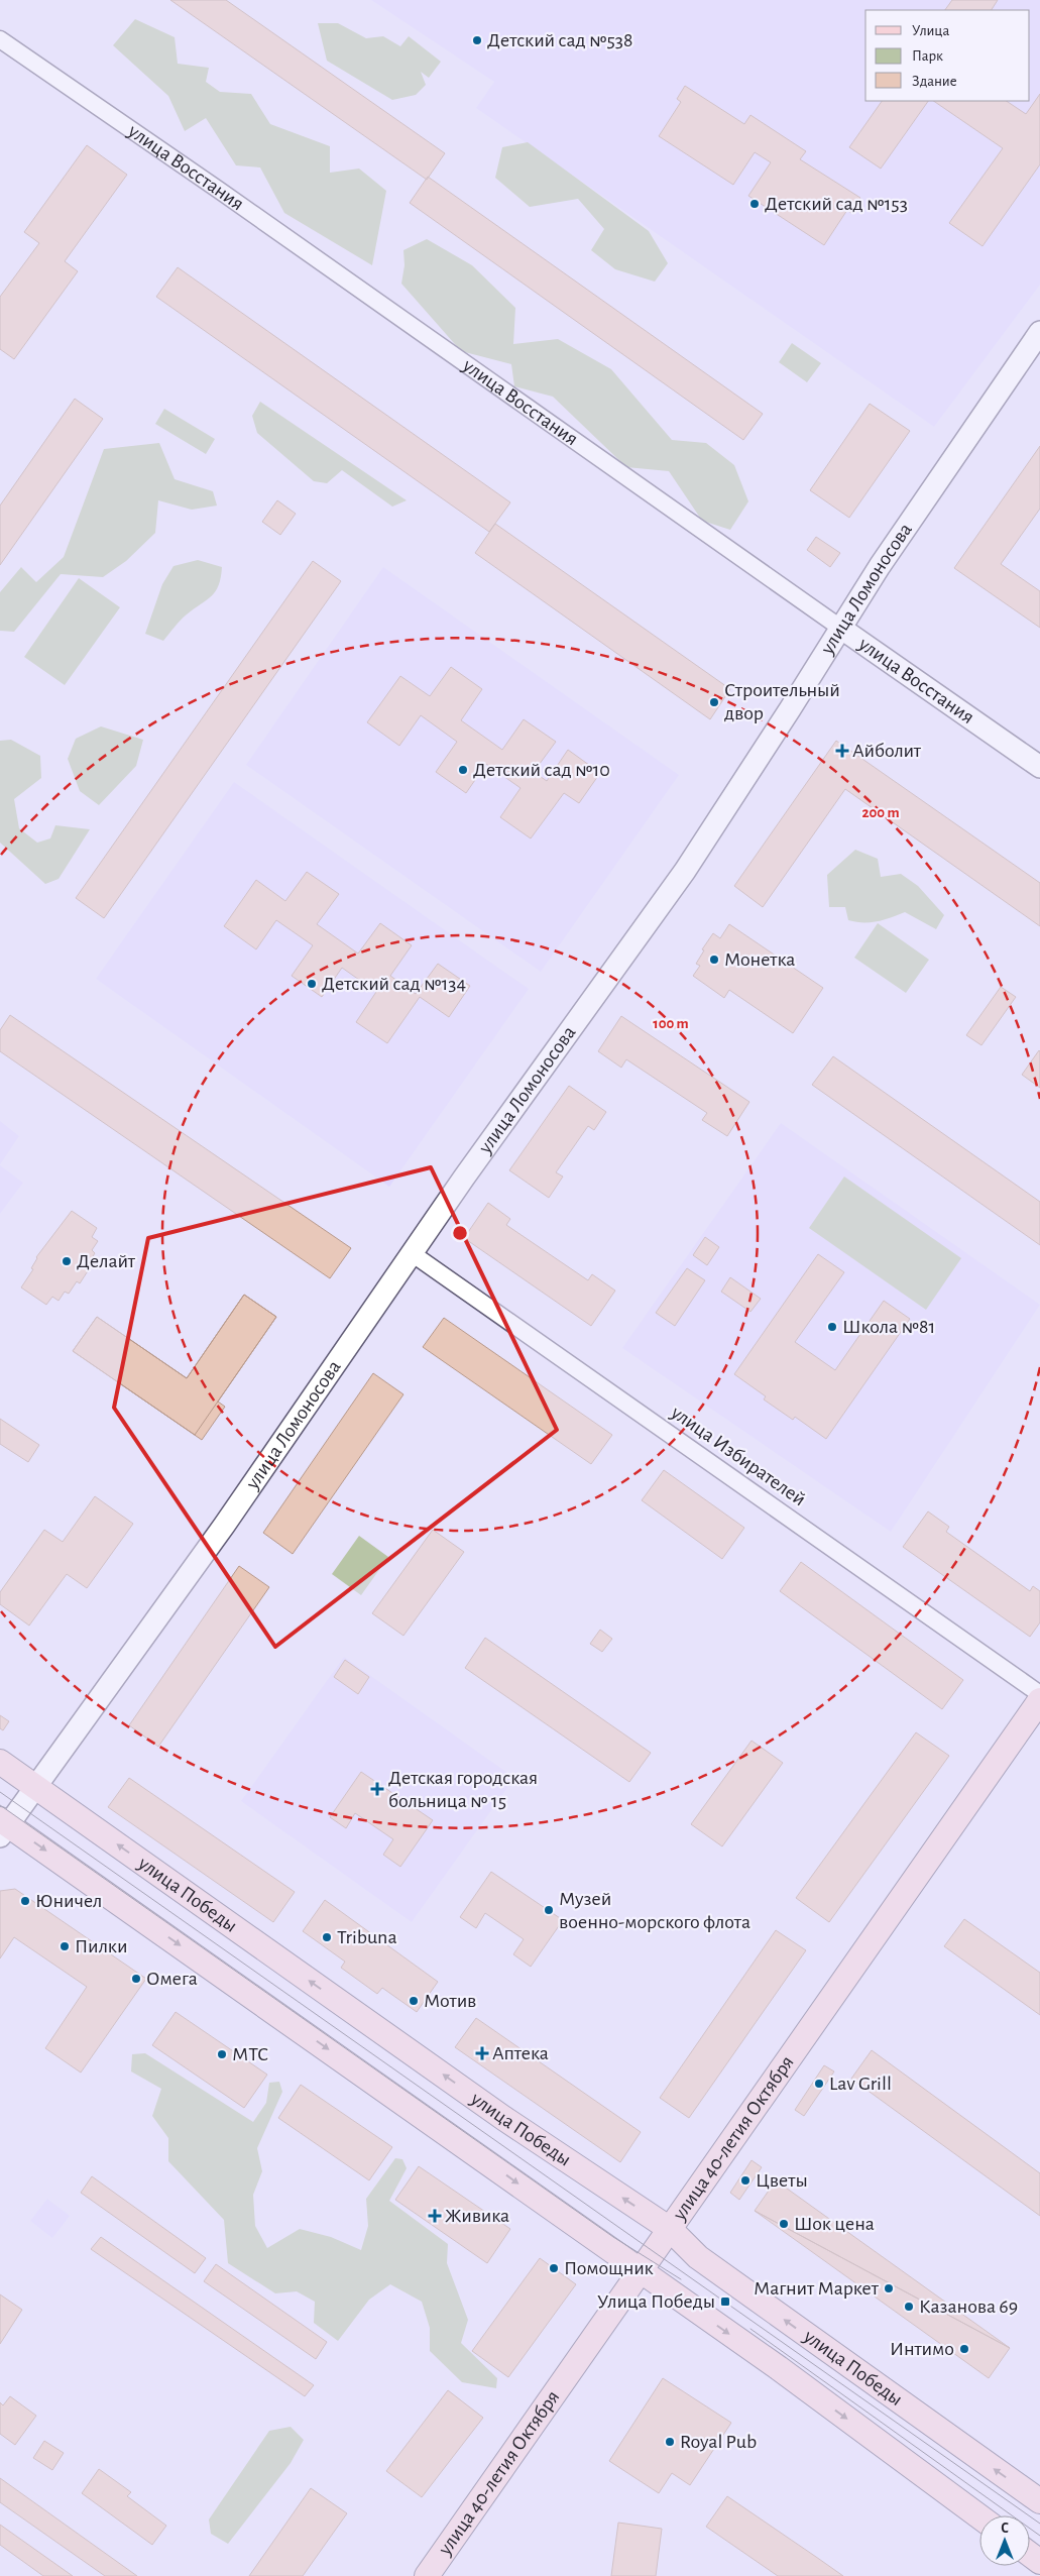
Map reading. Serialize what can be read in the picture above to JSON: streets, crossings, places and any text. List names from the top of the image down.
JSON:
{
  "streets": {
    "main road": ["улица Победы", "улица 40-летия Октября"],
    "street": ["улица Восстания", "улица Ломоносова", "улица Избирателей"]
  },
  "crossings": [
    ["улица Восстания", "улица Ломоносова"],
    ["улица Ломоносова", "улица Избирателей"],
    ["улица Ломоносова", "улица Победы"],
    ["улица Победы", "улица 40-летия Октября"]
  ],
  "places": {
    "other": [
      "Детский сад №538",
      "Детский сад №153",
      "Строительный двор",
      "Детский сад №10",
      "Монетка",
      "Детский сад №134",
      "Делайт",
      "Школа №81",
      "Юничел",
      "Музей военно-морского флота",
      "Tribuna",
      "Пилки",
      "Омега",
      "Мотив",
      "МТС",
      "Lav Grill",
      "Цветы",
      "Шок цена",
      "Помощник",
      "Магнит Маркет",
      "Казанова 69",
      "Интимо",
      "Royal Pub"
    ],
    "health": [
      "Айболит",
      "Детская городская больница № 15",
      "Аптека",
      "Живика"
    ],
    "transit": ["Улица Победы"]
  },
  "legend": ["Улица", "Парк", "Здание"],
  "north": "top",
  "rings": ["200 m", "100 m"]
}
